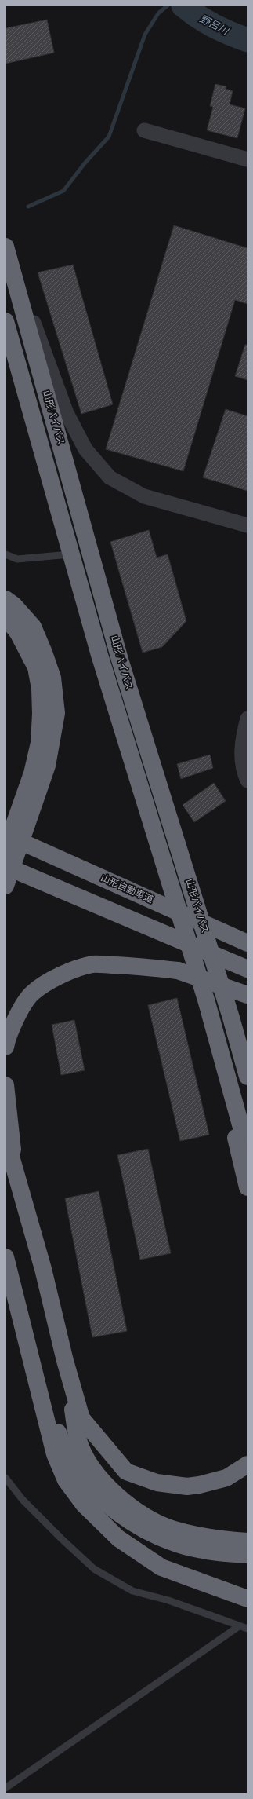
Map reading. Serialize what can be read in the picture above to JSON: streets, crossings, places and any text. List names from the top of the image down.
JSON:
{
  "streets": {
    "highway": ["山形バイパス", "山形自動車道"]
  },
  "water": ["野呂川"]
}
